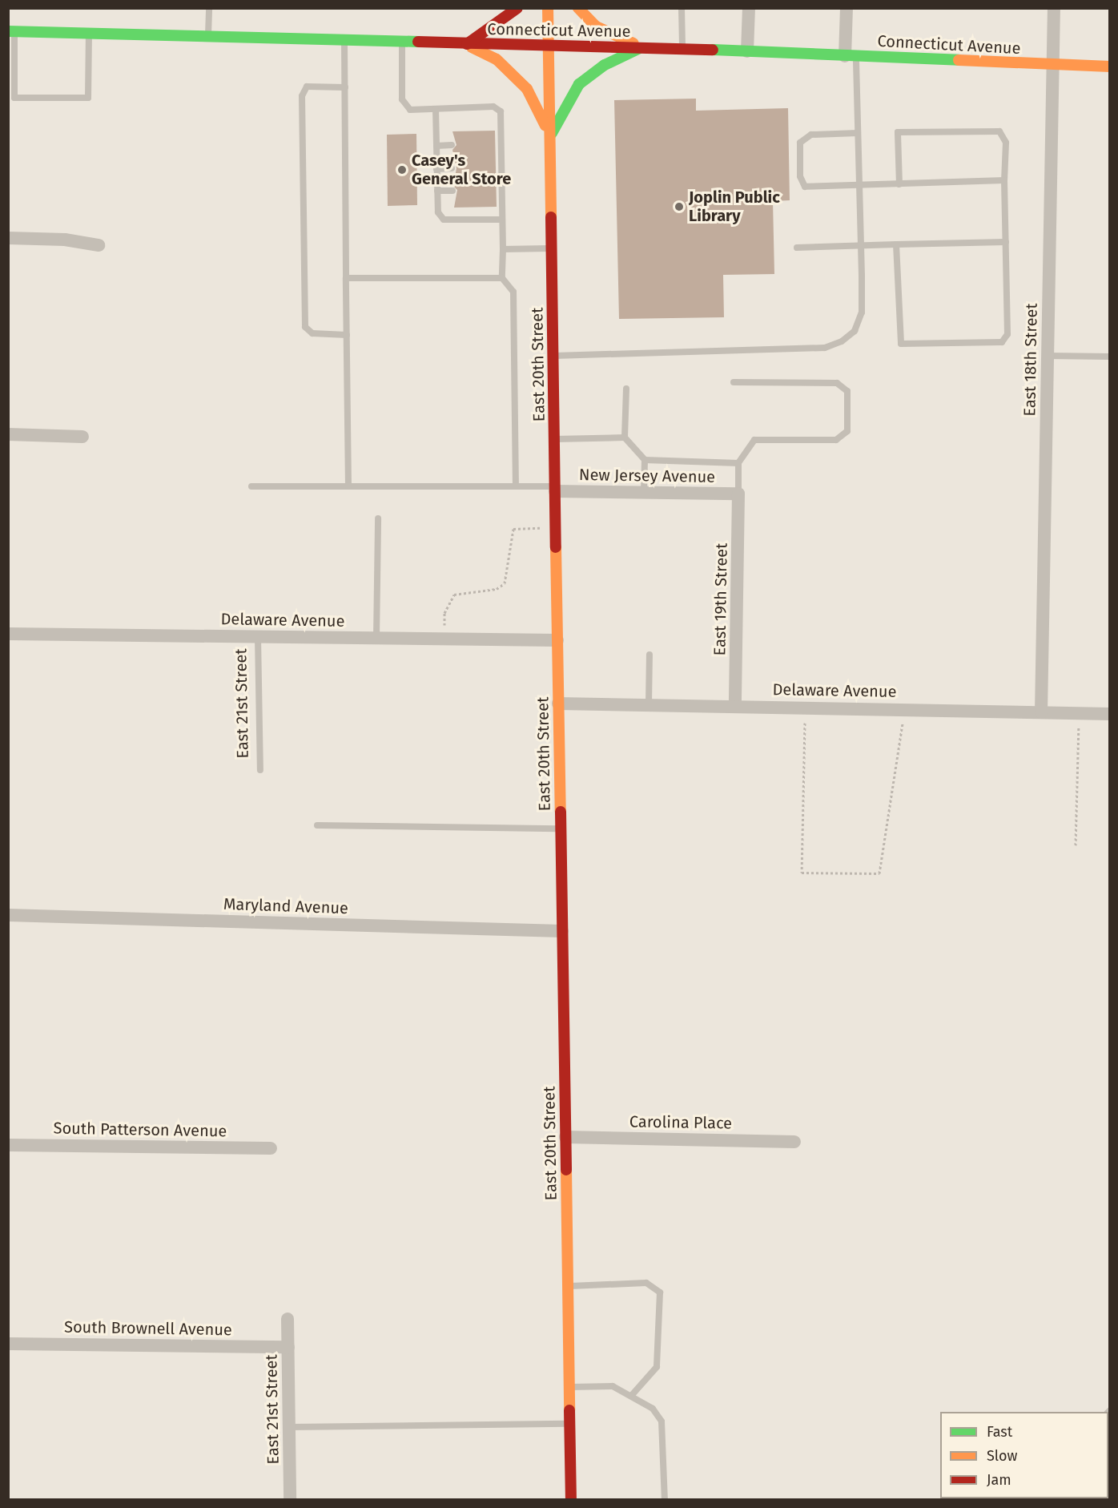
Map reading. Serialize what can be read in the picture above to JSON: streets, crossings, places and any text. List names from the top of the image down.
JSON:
{
  "streets": {
    "main road": ["Connecticut Avenue", "East 20th Street"],
    "street": [
      "East 18th Street",
      "New Jersey Avenue",
      "East 19th Street",
      "Delaware Avenue",
      "East 21st Street",
      "Maryland Avenue",
      "Carolina Place",
      "South Patterson Avenue",
      "South Brownell Avenue"
    ]
  },
  "crossings": [
    ["Connecticut Avenue", "East 18th Street"],
    ["Connecticut Avenue", "East 20th Street"],
    ["East 18th Street", "Delaware Avenue"],
    ["East 20th Street", "New Jersey Avenue"],
    ["East 20th Street", "Delaware Avenue"],
    ["East 20th Street", "Maryland Avenue"],
    ["East 20th Street", "Carolina Place"],
    ["New Jersey Avenue", "East 19th Street"],
    ["East 19th Street", "Delaware Avenue"],
    ["Delaware Avenue", "East 21st Street"],
    ["East 21st Street", "South Brownell Avenue"]
  ],
  "places": ["Casey's General Store", "Joplin Public Library"],
  "legend": ["Fast", "Slow", "Jam"]
}
